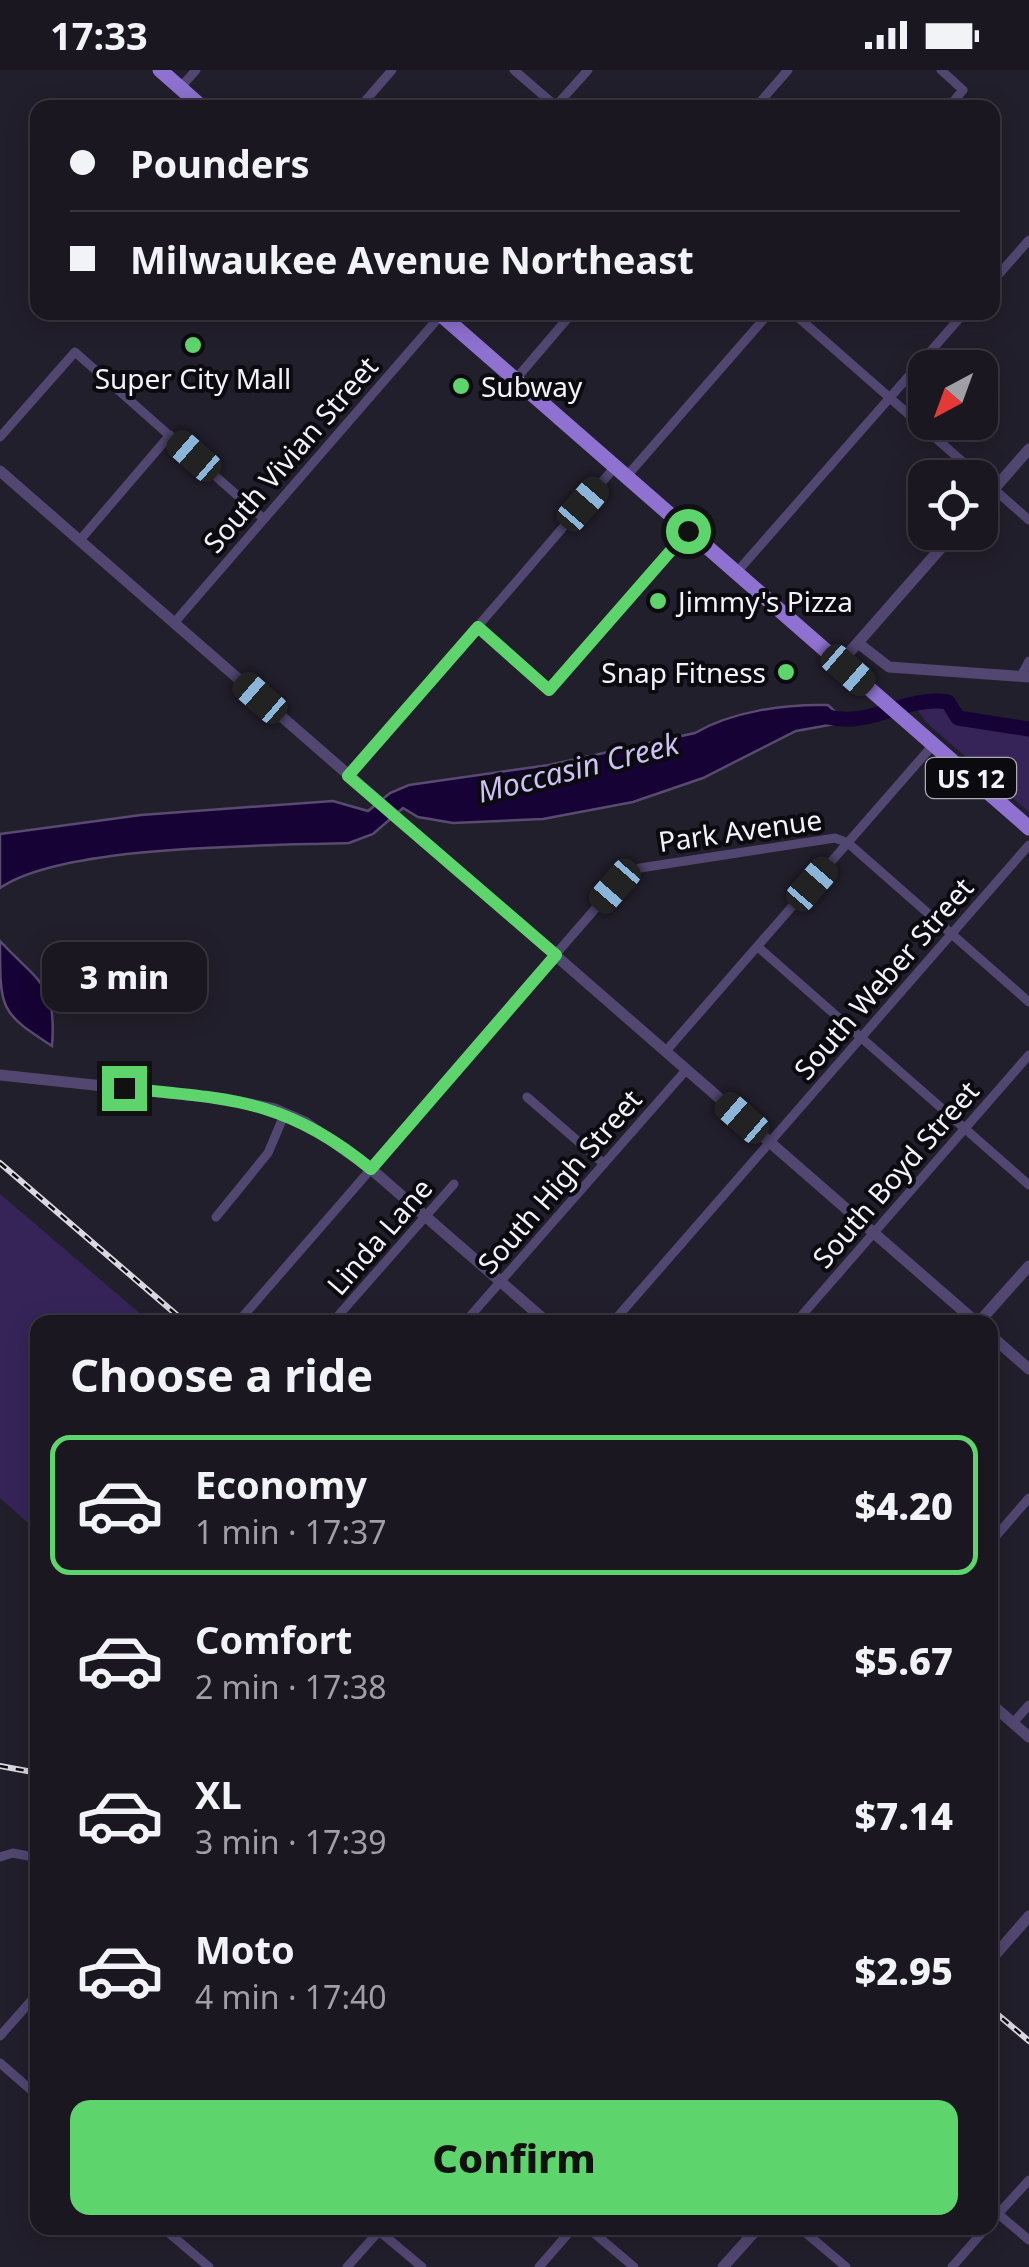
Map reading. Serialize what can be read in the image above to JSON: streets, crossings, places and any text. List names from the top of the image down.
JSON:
{
  "streets": {
    "highway": ["US 12"],
    "street": [
      "South Vivian Street",
      "Park Avenue",
      "South Weber Street",
      "South Boyd Street",
      "South High Street",
      "Linda Lane"
    ]
  },
  "water": ["Moccasin Creek"],
  "places": [
    "Super City Mall",
    "Subway",
    "Jimmy's Pizza",
    "Snap Fitness"
  ],
  "north": "bottom left",
  "page": {
    "status": "17:33",
    "banner": ["Pounders", "Milwaukee Avenue Northeast"],
    "bubble": "3 min",
    "heading": "Choose a ride",
    "list": [
      {
        "name": "Economy",
        "note": "1 min · 17:37",
        "value": "$4.20"
      },
      {
        "name": "Comfort",
        "note": "2 min · 17:38",
        "value": "$5.67"
      },
      {
        "name": "XL",
        "note": "3 min · 17:39",
        "value": "$7.14"
      },
      {
        "name": "Moto",
        "note": "4 min · 17:40",
        "value": "$2.95"
      }
    ],
    "buttons": "Confirm"
  }
}
